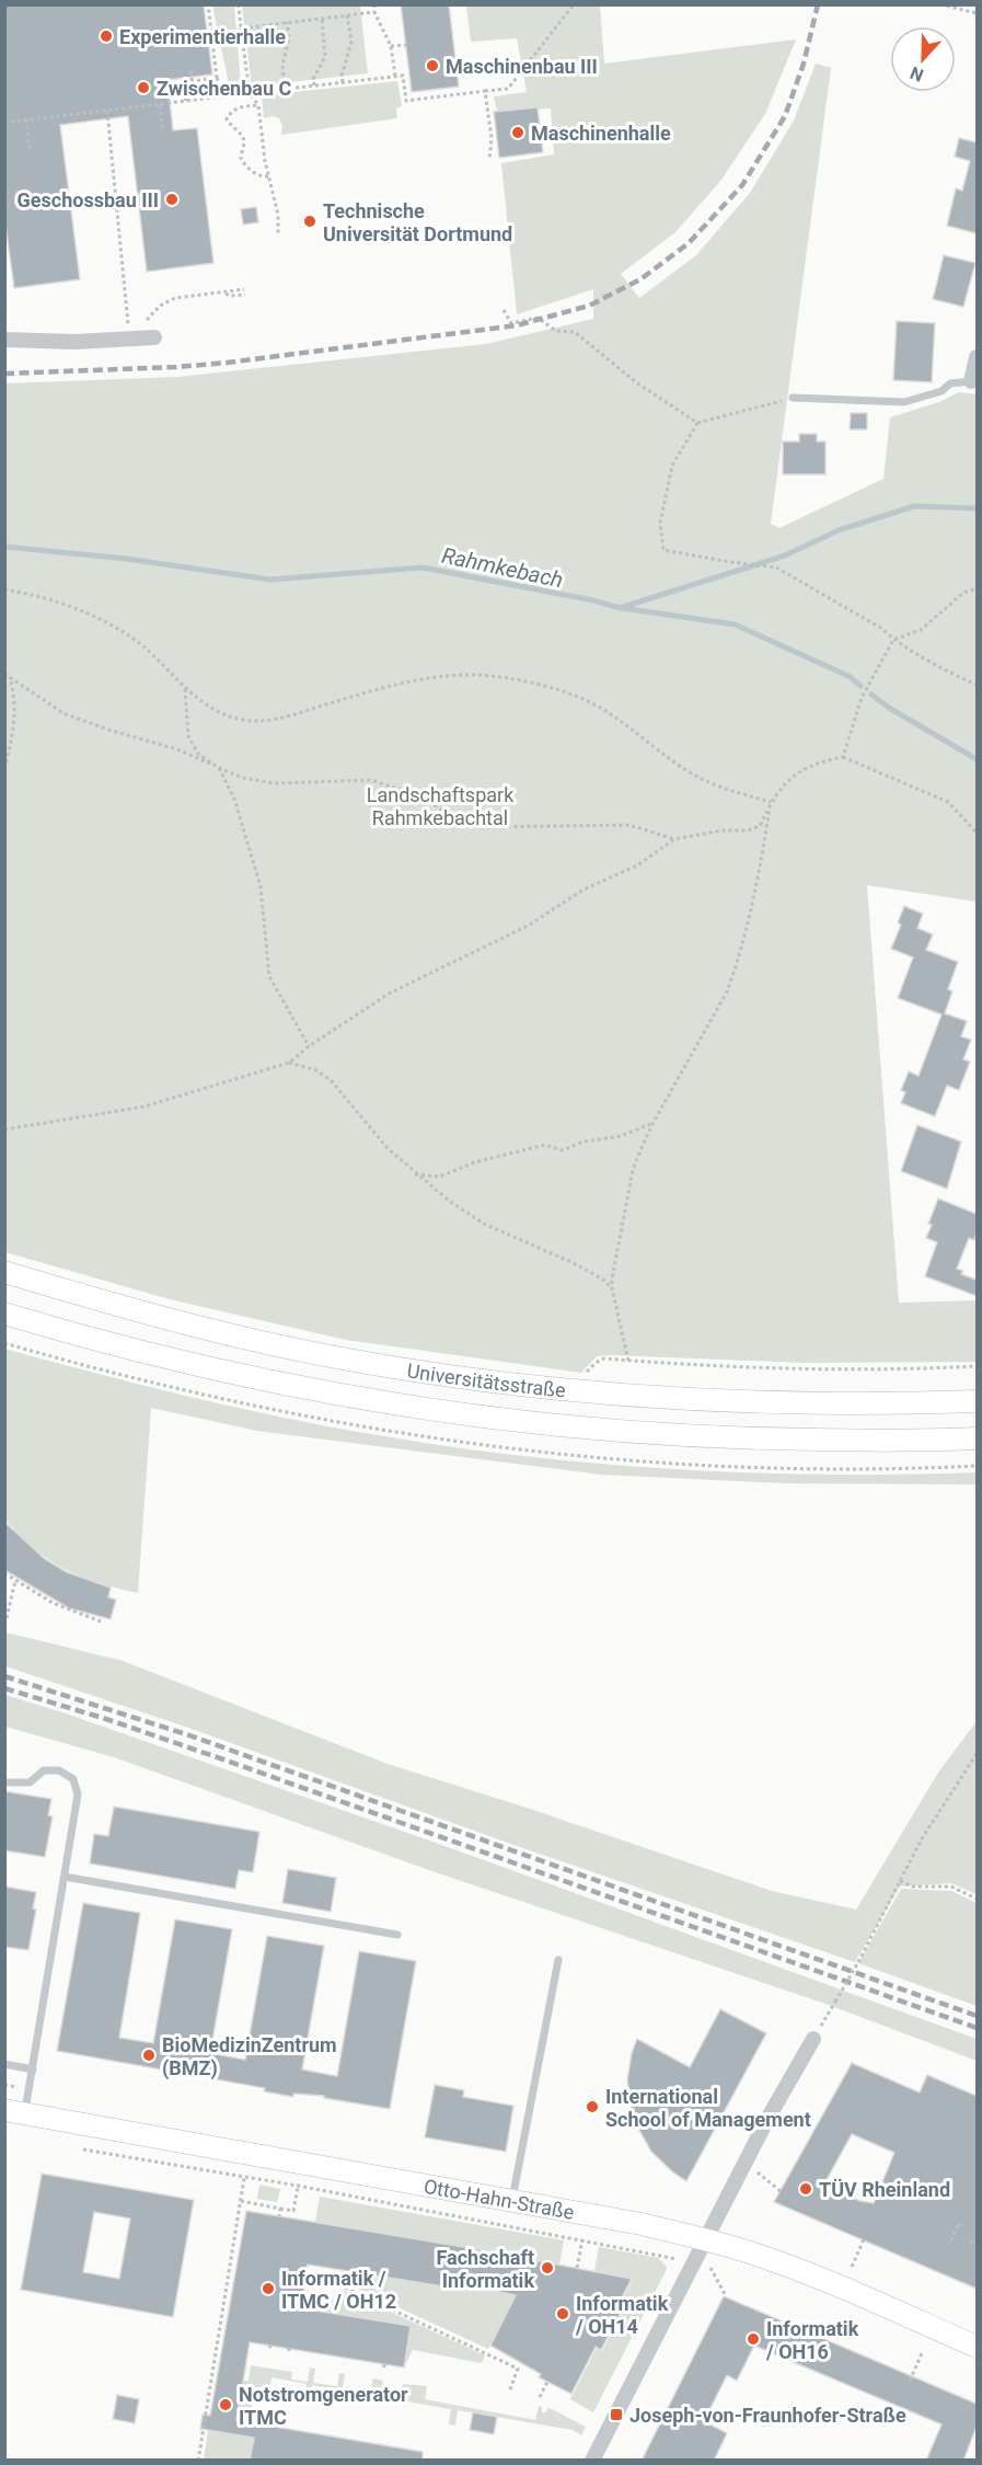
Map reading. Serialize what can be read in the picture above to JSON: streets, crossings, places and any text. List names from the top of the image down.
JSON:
{
  "streets": {
    "street": ["Universitätsstraße", "Otto-Hahn-Straße"]
  },
  "water": ["Rahmkebach"],
  "parks": ["Landschaftspark Rahmkebachtal"],
  "places": {
    "other": [
      "Experimentierhalle",
      "Maschinenbau III",
      "Zwischenbau C",
      "Maschinenhalle",
      "Geschossbau III",
      "Technische Universität Dortmund",
      "BioMedizinZentrum (BMZ)",
      "International School of Management",
      "TÜV Rheinland",
      "Fachschaft Informatik",
      "Informatik / ITMC / OH12",
      "Informatik / OH14",
      "Informatik / OH16",
      "Notstromgenerator ITMC"
    ],
    "transit": ["Joseph-von-Fraunhofer-Straße"]
  },
  "north": "bottom"
}
